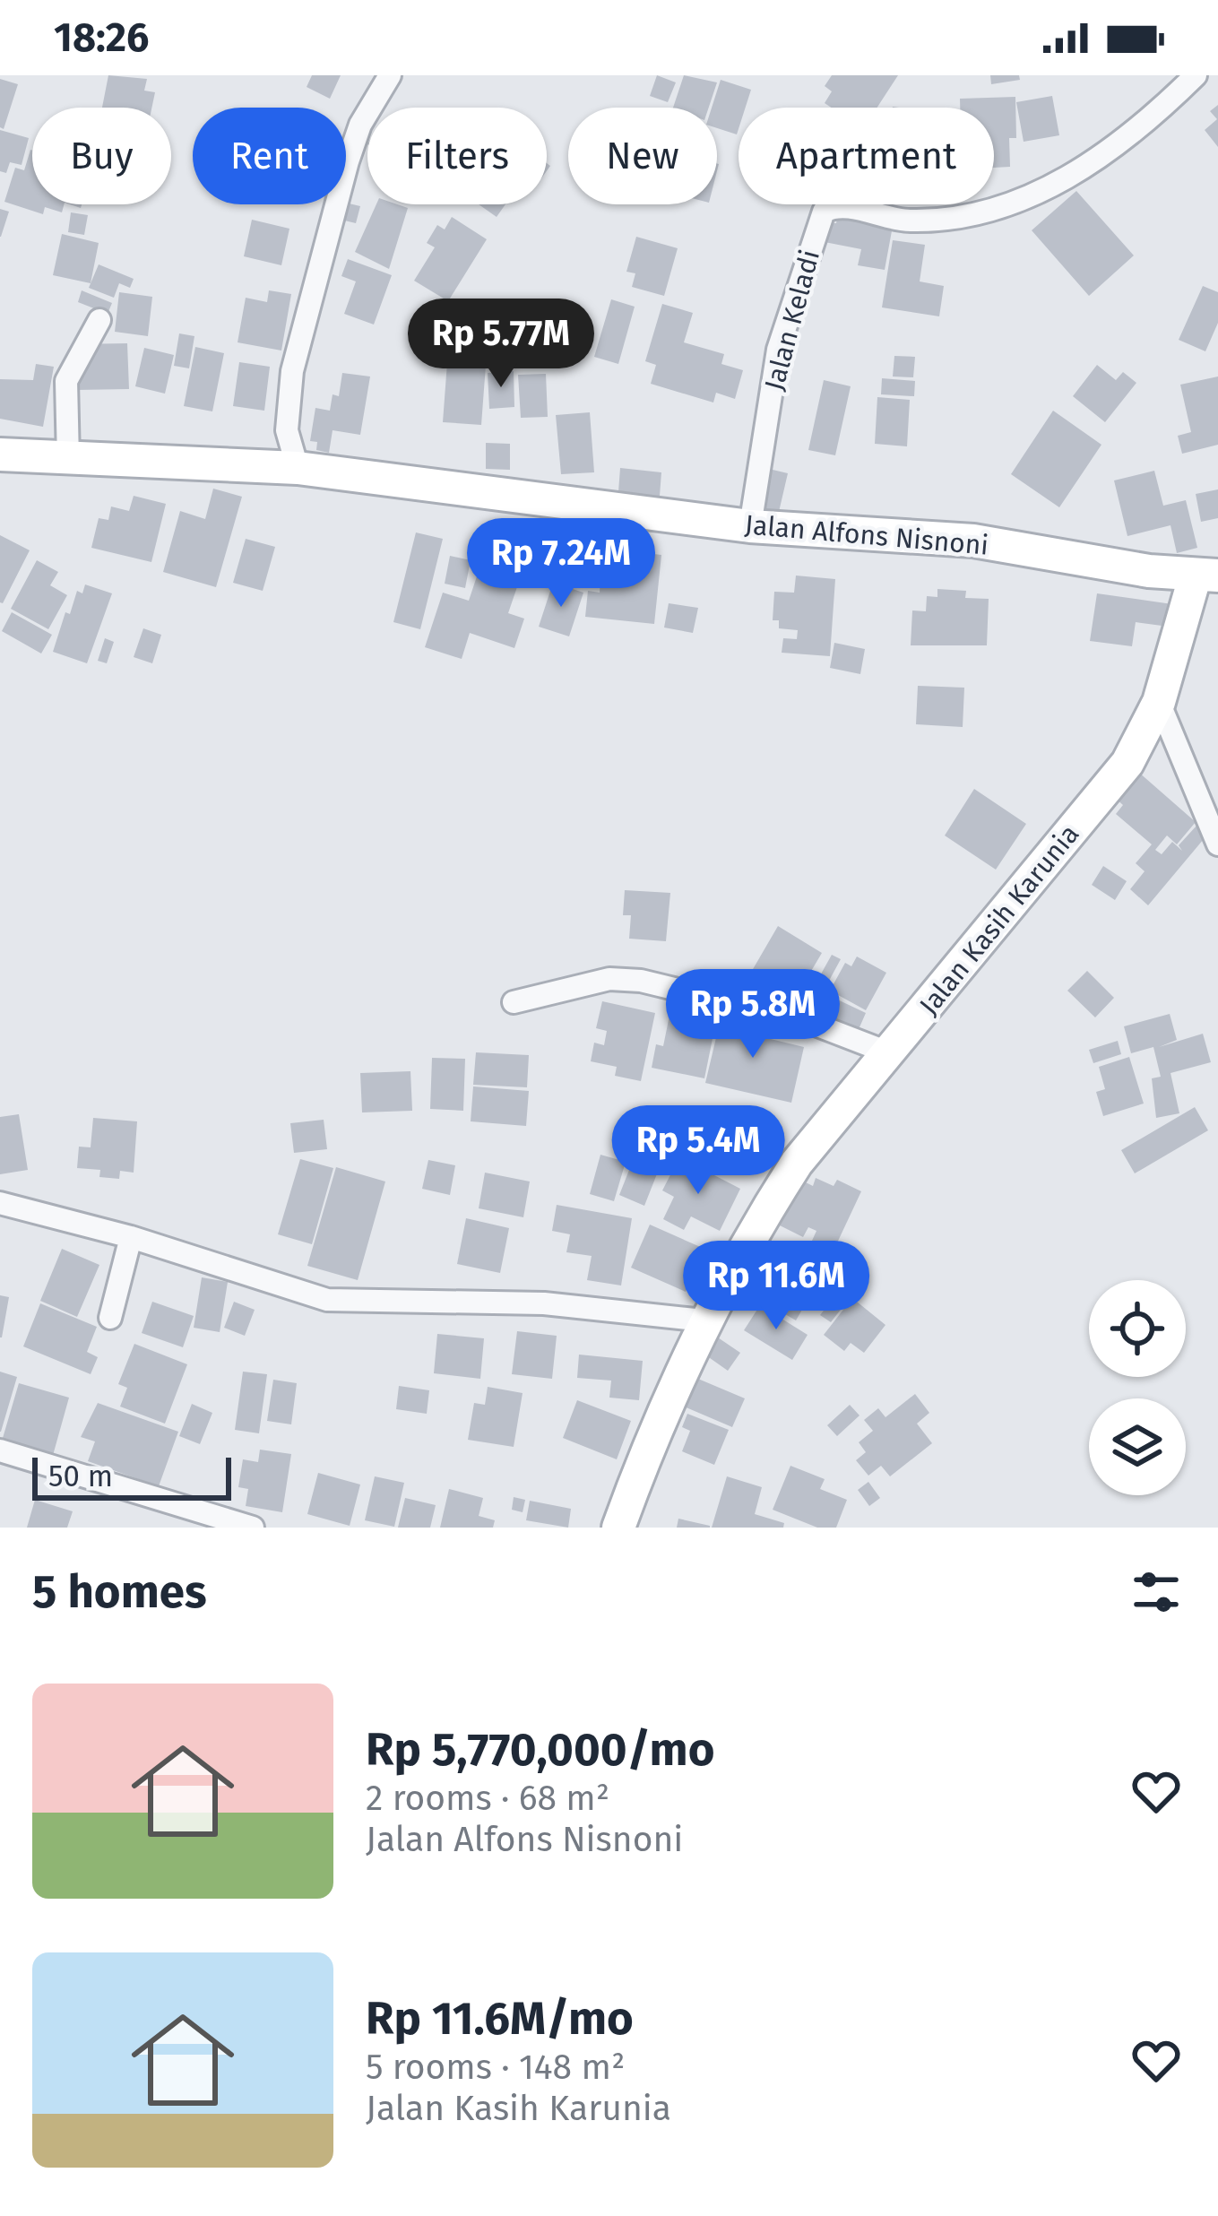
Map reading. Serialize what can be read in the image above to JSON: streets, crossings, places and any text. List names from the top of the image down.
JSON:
{
  "streets": {
    "main road": ["Jalan Alfons Nisnoni", "Jalan Kasih Karunia"],
    "street": ["Jalan Keladi"]
  },
  "crossings": [
    ["Jalan Keladi", "Jalan Alfons Nisnoni"],
    ["Jalan Alfons Nisnoni", "Jalan Kasih Karunia"]
  ],
  "scale_bar": "50 m",
  "page": {
    "status": "18:26",
    "chip": [
      "Buy",
      "Rent",
      "Filters",
      "New",
      "Apartment"
    ],
    "price": [
      "Rp 5.77M",
      "Rp 7.24M",
      "Rp 5.8M",
      "Rp 5.4M",
      "Rp 11.6M"
    ],
    "scale": "50 m",
    "heading": "5 homes",
    "list": [
      {
        "name": "Rp 5,770,000/mo",
        "note": "2 rooms · 68 m² · Jalan Alfons Nisnoni"
      },
      {
        "name": "Rp 11.6M/mo",
        "note": "5 rooms · 148 m² · Jalan Kasih Karunia"
      }
    ]
  }
}
